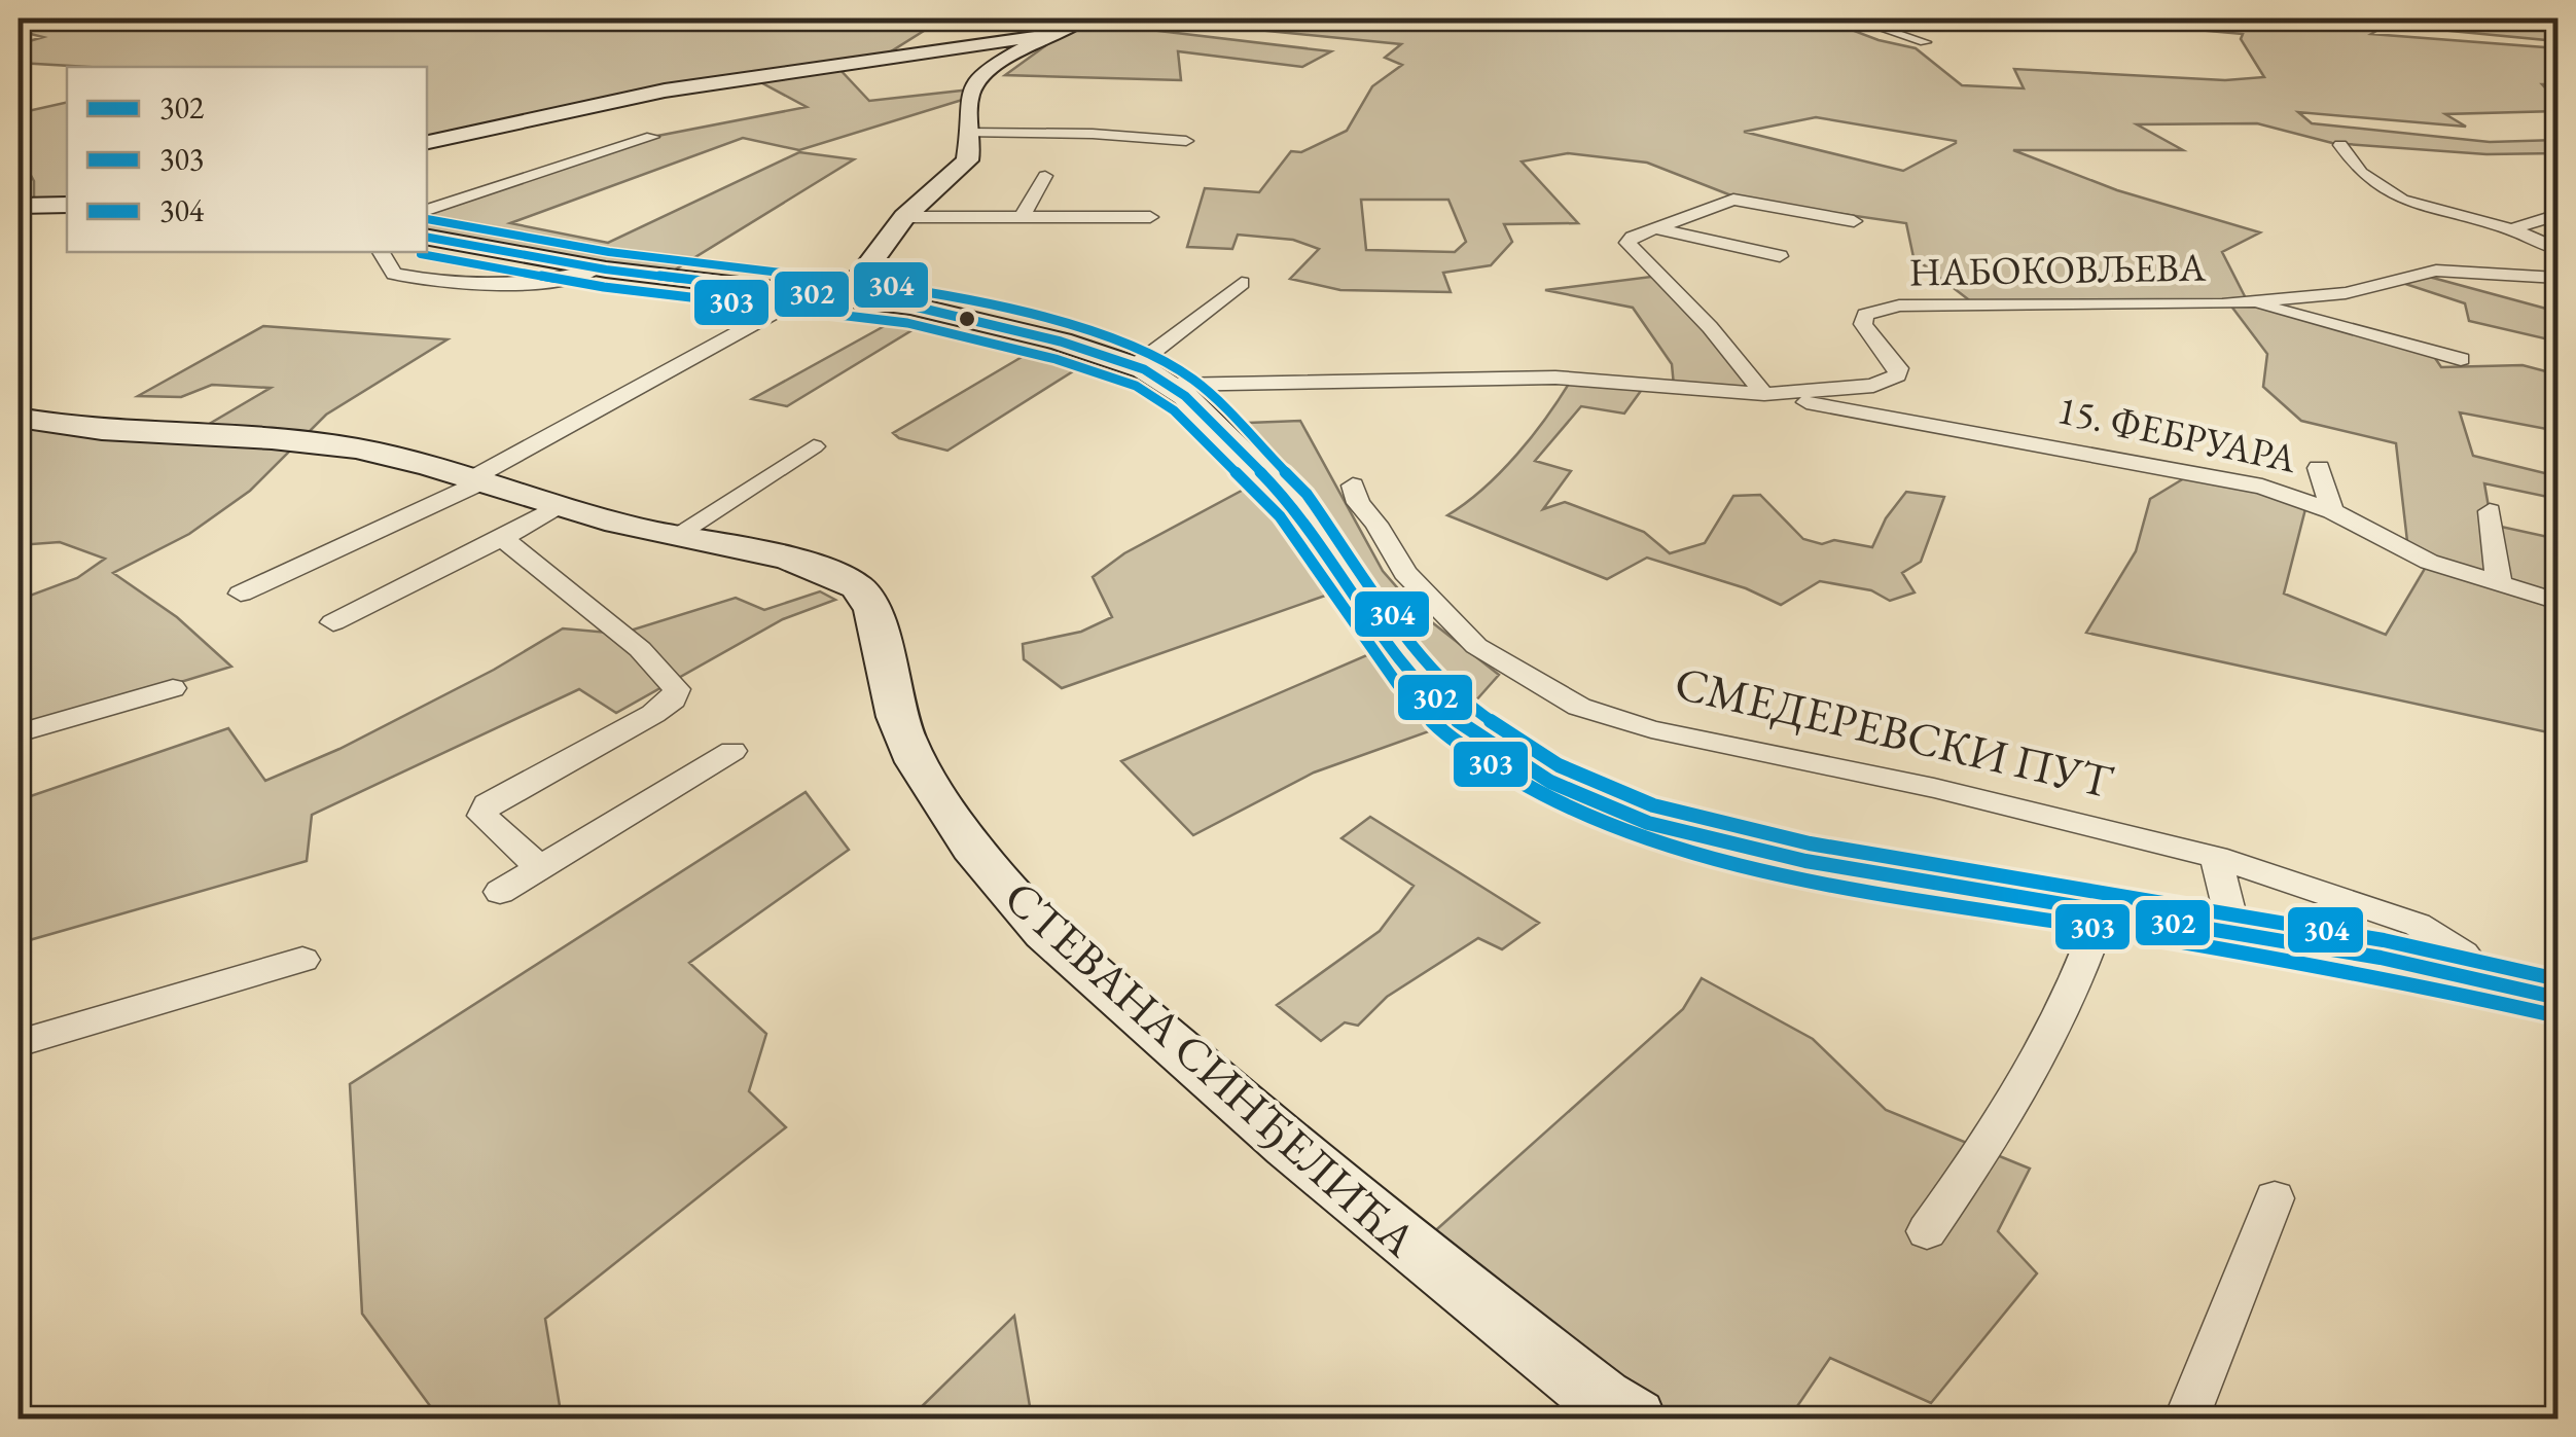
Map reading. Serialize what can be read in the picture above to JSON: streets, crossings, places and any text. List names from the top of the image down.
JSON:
{
  "streets": {
    "street": [
      "НАБОКОВЉЕВА",
      "15. ФЕБРУАРА",
      "СМЕДЕРЕВСКИ ПУТ",
      "СТЕВАНА СИНЂЕЛИЋА"
    ]
  },
  "crossings": [
    ["НАБОКОВЉЕВА", "15. ФЕБРУАРА"],
    ["НАБОКОВЉЕВА", "СМЕДЕРЕВСКИ ПУТ"]
  ],
  "lines": ["transit line 304", "transit line 302", "transit line 303"],
  "legend": ["302", "303", "304"]
}
